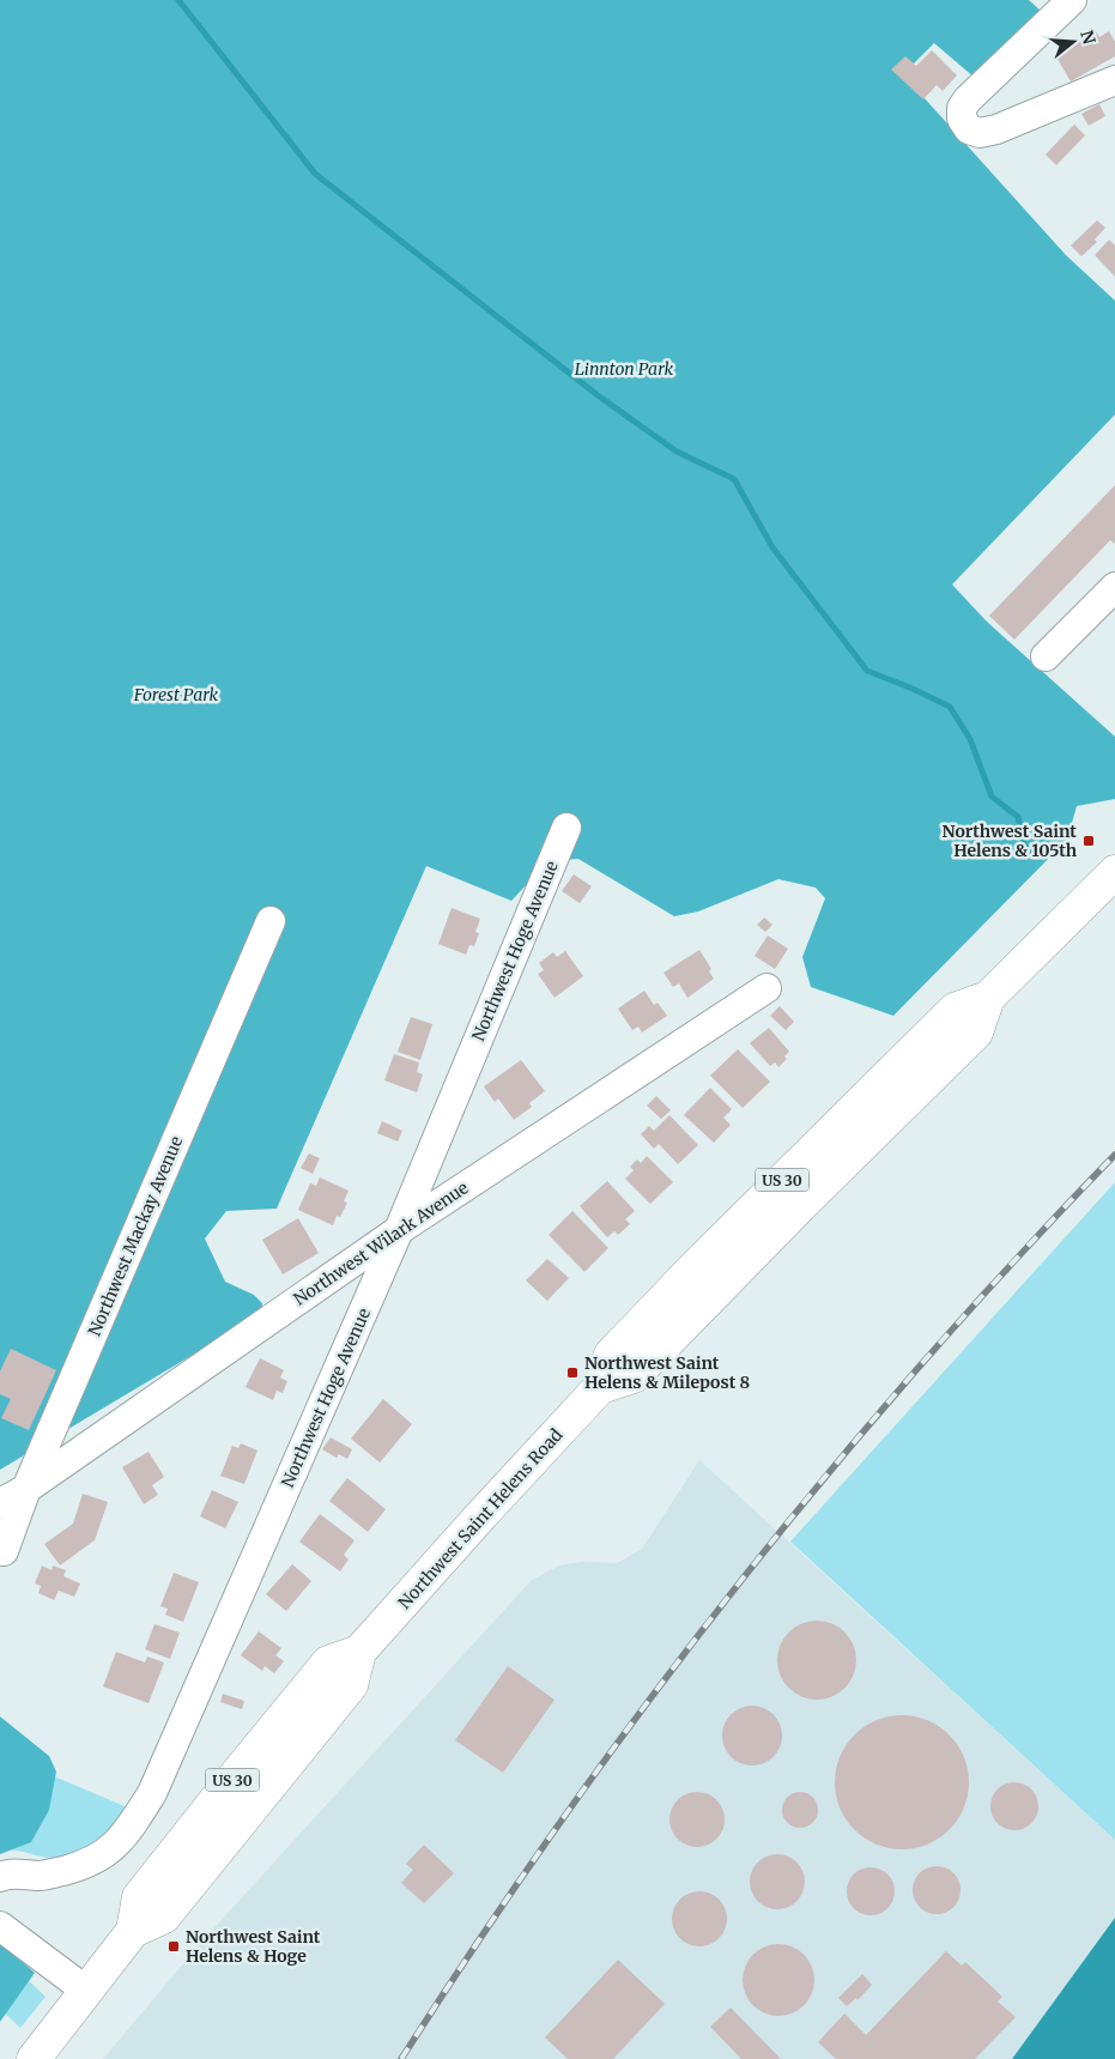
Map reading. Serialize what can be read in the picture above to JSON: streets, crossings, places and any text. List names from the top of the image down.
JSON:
{
  "streets": {
    "highway": ["US 30", "Northwest Saint Helens Road"],
    "street": ["Northwest Hoge Avenue", "Northwest Mackay Avenue", "Northwest Wilark Avenue"]
  },
  "crossings": [
    ["Northwest Hoge Avenue", "Northwest Wilark Avenue"],
    ["Northwest Mackay Avenue", "Northwest Wilark Avenue"]
  ],
  "parks": ["Linnton Park", "Forest Park"],
  "places": {
    "transit": ["Northwest Saint Helens & 105th", "Northwest Saint Helens & Milepost 8", "Northwest Saint Helens & Hoge"]
  },
  "north": "right"
}
